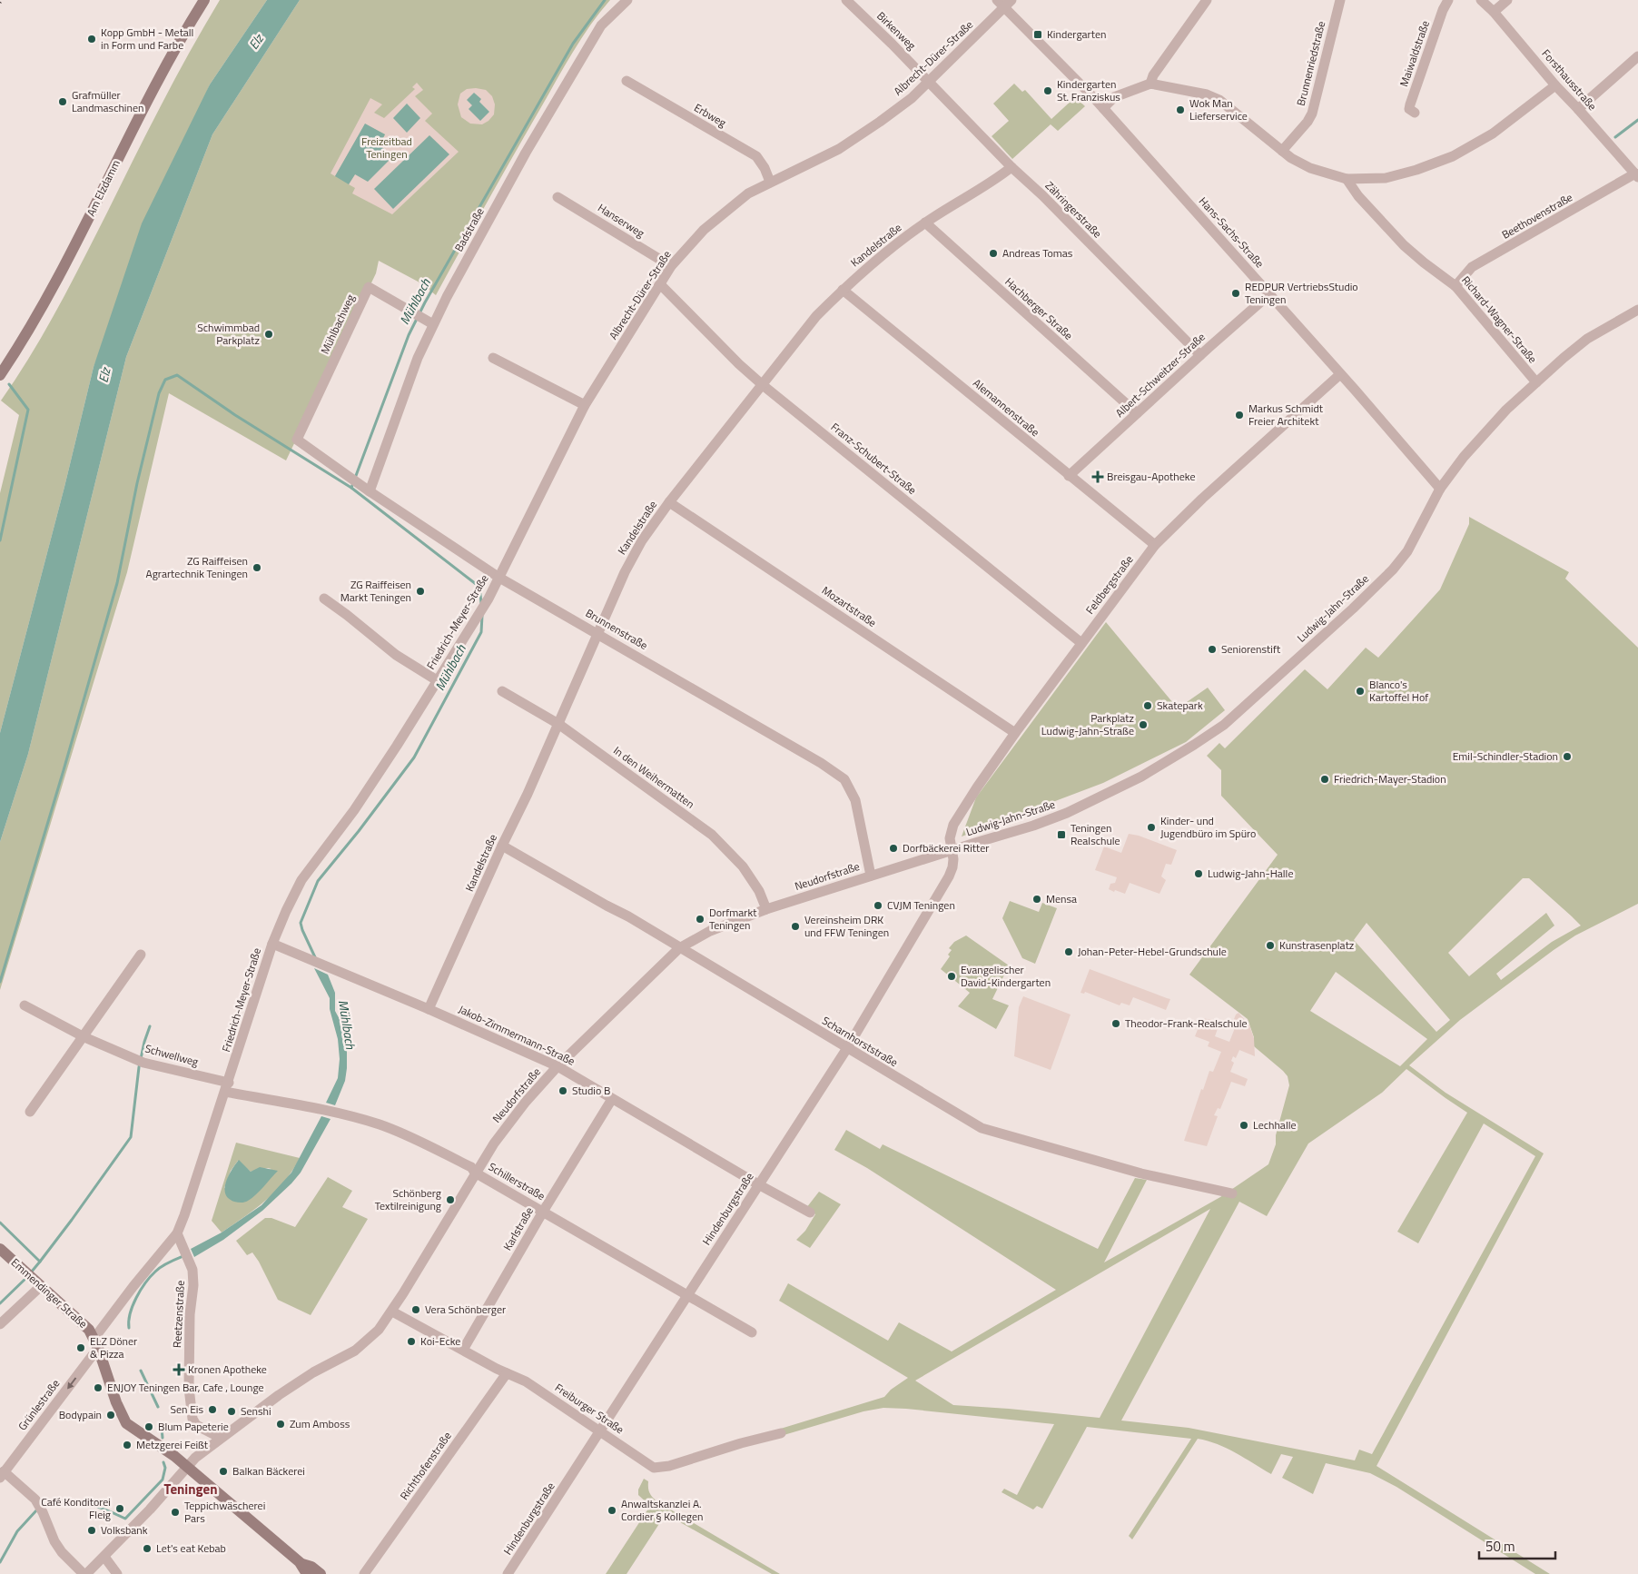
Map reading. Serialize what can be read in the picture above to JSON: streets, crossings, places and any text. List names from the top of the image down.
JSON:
{
  "streets": {
    "main road": ["Am Elzdamm", "Emmendinger Straße"],
    "street": [
      "Birkenweg",
      "Maiwaldstraße",
      "Albrecht-Dürer-Straße",
      "Brunnenriedstraße",
      "Forsthausstraße",
      "Erbweg",
      "Zähringerstraße",
      "Beethovenstraße",
      "Hanserweg",
      "Badstraße",
      "Hans-Sachs-Straße",
      "Kandelstraße",
      "Hachberger Straße",
      "Richard-Wagner-Straße",
      "Mühlbachweg",
      "Albert-Schweitzer-Straße",
      "Alemannenstraße",
      "Franz-Schubert-Straße",
      "Feldbergstraße",
      "Mozartstraße",
      "Ludwig-Jahn-Straße",
      "Friedrich-Meyer-Straße",
      "Brunnenstraße",
      "In den Weihermatten",
      "Neudorfstraße",
      "Jakob-Zimmermann-Straße",
      "Scharnhorststraße",
      "Schwellweg",
      "Schillerstraße",
      "Hindenburgstraße",
      "Karlstraße",
      "Reetzenstraße",
      "Grünlestraße",
      "Freiburger Straße",
      "Richthofenstraße"
    ]
  },
  "crossings": [
    ["Birkenweg", "Albrecht-Dürer-Straße"],
    ["Birkenweg", "Zähringerstraße"],
    ["Albrecht-Dürer-Straße", "Erbweg"],
    ["Albrecht-Dürer-Straße", "Zähringerstraße"],
    ["Albrecht-Dürer-Straße", "Hanserweg"],
    ["Albrecht-Dürer-Straße", "Hans-Sachs-Straße"],
    ["Albrecht-Dürer-Straße", "Franz-Schubert-Straße"],
    ["Albrecht-Dürer-Straße", "Friedrich-Meyer-Straße"],
    ["Albrecht-Dürer-Straße", "Brunnenstraße"],
    ["Forsthausstraße", "Beethovenstraße"],
    ["Zähringerstraße", "Kandelstraße"],
    ["Zähringerstraße", "Albert-Schweitzer-Straße"],
    ["Beethovenstraße", "Richard-Wagner-Straße"],
    ["Badstraße", "Mühlbachweg"],
    ["Badstraße", "Brunnenstraße"],
    ["Hans-Sachs-Straße", "Albert-Schweitzer-Straße"],
    ["Hans-Sachs-Straße", "Feldbergstraße"],
    ["Hans-Sachs-Straße", "Ludwig-Jahn-Straße"],
    ["Kandelstraße", "Hachberger Straße"],
    ["Kandelstraße", "Alemannenstraße"],
    ["Kandelstraße", "Franz-Schubert-Straße"],
    ["Kandelstraße", "Mozartstraße"],
    ["Kandelstraße", "Brunnenstraße"],
    ["Kandelstraße", "In den Weihermatten"],
    ["Kandelstraße", "Jakob-Zimmermann-Straße"],
    ["Kandelstraße", "Scharnhorststraße"],
    ["Hachberger Straße", "Albert-Schweitzer-Straße"],
    ["Richard-Wagner-Straße", "Ludwig-Jahn-Straße"],
    ["Mühlbachweg", "Brunnenstraße"],
    ["Albert-Schweitzer-Straße", "Alemannenstraße"],
    ["Alemannenstraße", "Feldbergstraße"],
    ["Franz-Schubert-Straße", "Feldbergstraße"],
    ["Feldbergstraße", "Mozartstraße"],
    ["Feldbergstraße", "Ludwig-Jahn-Straße"],
    ["Feldbergstraße", "Neudorfstraße"],
    ["Feldbergstraße", "Hindenburgstraße"],
    ["Ludwig-Jahn-Straße", "Neudorfstraße"],
    ["Ludwig-Jahn-Straße", "Hindenburgstraße"],
    ["Friedrich-Meyer-Straße", "Brunnenstraße"],
    ["Friedrich-Meyer-Straße", "Jakob-Zimmermann-Straße"],
    ["Friedrich-Meyer-Straße", "Schwellweg"],
    ["Friedrich-Meyer-Straße", "Schillerstraße"],
    ["Friedrich-Meyer-Straße", "Emmendinger Straße"],
    ["Friedrich-Meyer-Straße", "Reetzenstraße"],
    ["Friedrich-Meyer-Straße", "Grünlestraße"],
    ["Brunnenstraße", "Neudorfstraße"],
    ["In den Weihermatten", "Neudorfstraße"],
    ["Neudorfstraße", "Jakob-Zimmermann-Straße"],
    ["Neudorfstraße", "Scharnhorststraße"],
    ["Neudorfstraße", "Schillerstraße"],
    ["Neudorfstraße", "Hindenburgstraße"],
    ["Neudorfstraße", "Emmendinger Straße"],
    ["Neudorfstraße", "Reetzenstraße"],
    ["Neudorfstraße", "Freiburger Straße"],
    ["Jakob-Zimmermann-Straße", "Hindenburgstraße"],
    ["Jakob-Zimmermann-Straße", "Karlstraße"],
    ["Scharnhorststraße", "Hindenburgstraße"],
    ["Schwellweg", "Schillerstraße"],
    ["Schillerstraße", "Hindenburgstraße"],
    ["Schillerstraße", "Karlstraße"],
    ["Hindenburgstraße", "Freiburger Straße"],
    ["Karlstraße", "Freiburger Straße"],
    ["Emmendinger Straße", "Grünlestraße"],
    ["Freiburger Straße", "Richthofenstraße"]
  ],
  "one_way": ["Grünlestraße"],
  "districts": ["Teningen"],
  "water": ["Elz", "Mühlbach"],
  "parks": ["Freizeitbad Teningen"],
  "places": {
    "transit": ["Kindergarten", "Teningen Realschule"],
    "other": [
      "Kopp GmbH - Metall in Form und Farbe",
      "Kindergarten St. Franziskus",
      "Grafmüller Landmaschinen",
      "Wok Man Lieferservice",
      "Andreas Tomas",
      "REDPUR VertriebsStudio Teningen",
      "Schwimmbad Parkplatz",
      "Markus Schmidt Freier Architekt",
      "ZG Raiffeisen Agrartechnik Teningen",
      "ZG Raiffeisen Markt Teningen",
      "Seniorenstift",
      "Blanco's Kartoffel Hof",
      "Skatepark",
      "Parkplatz Ludwig-Jahn-Straße",
      "Emil-Schindler-Stadion",
      "Friedrich-Mayer-Stadion",
      "Kinder- und Jugendbüro im Spüro",
      "Dorfbäckerei Ritter",
      "Ludwig-Jahn-Halle",
      "Mensa",
      "CVJM Teningen",
      "Dorfmarkt Teningen",
      "Vereinsheim DRK und FFW Teningen",
      "Kunstrasenplatz",
      "Johan-Peter-Hebel-Grundschule",
      "Evangelischer David-Kindergarten",
      "Theodor-Frank-Realschule",
      "Studio B",
      "Lechhalle",
      "Schönberg Textilreinigung",
      "Vera Schönberger",
      "Koi-Ecke",
      "ELZ Döner & Pizza",
      "ENJOY Teningen Bar, Cafe , Lounge",
      "Sen Eis",
      "Senshi",
      "Bodypain",
      "Zum Amboss",
      "Blum Papeterie",
      "Metzgerei Feißt",
      "Balkan Bäckerei",
      "Café Konditorei Fleig",
      "Anwaltskanzlei A. Cordier § Kollegen",
      "Teppichwäscherei Pars",
      "Volksbank",
      "Let's eat Kebab"
    ],
    "health": ["Breisgau-Apotheke", "Kronen Apotheke"]
  },
  "scale_bar": "50 m"
}
